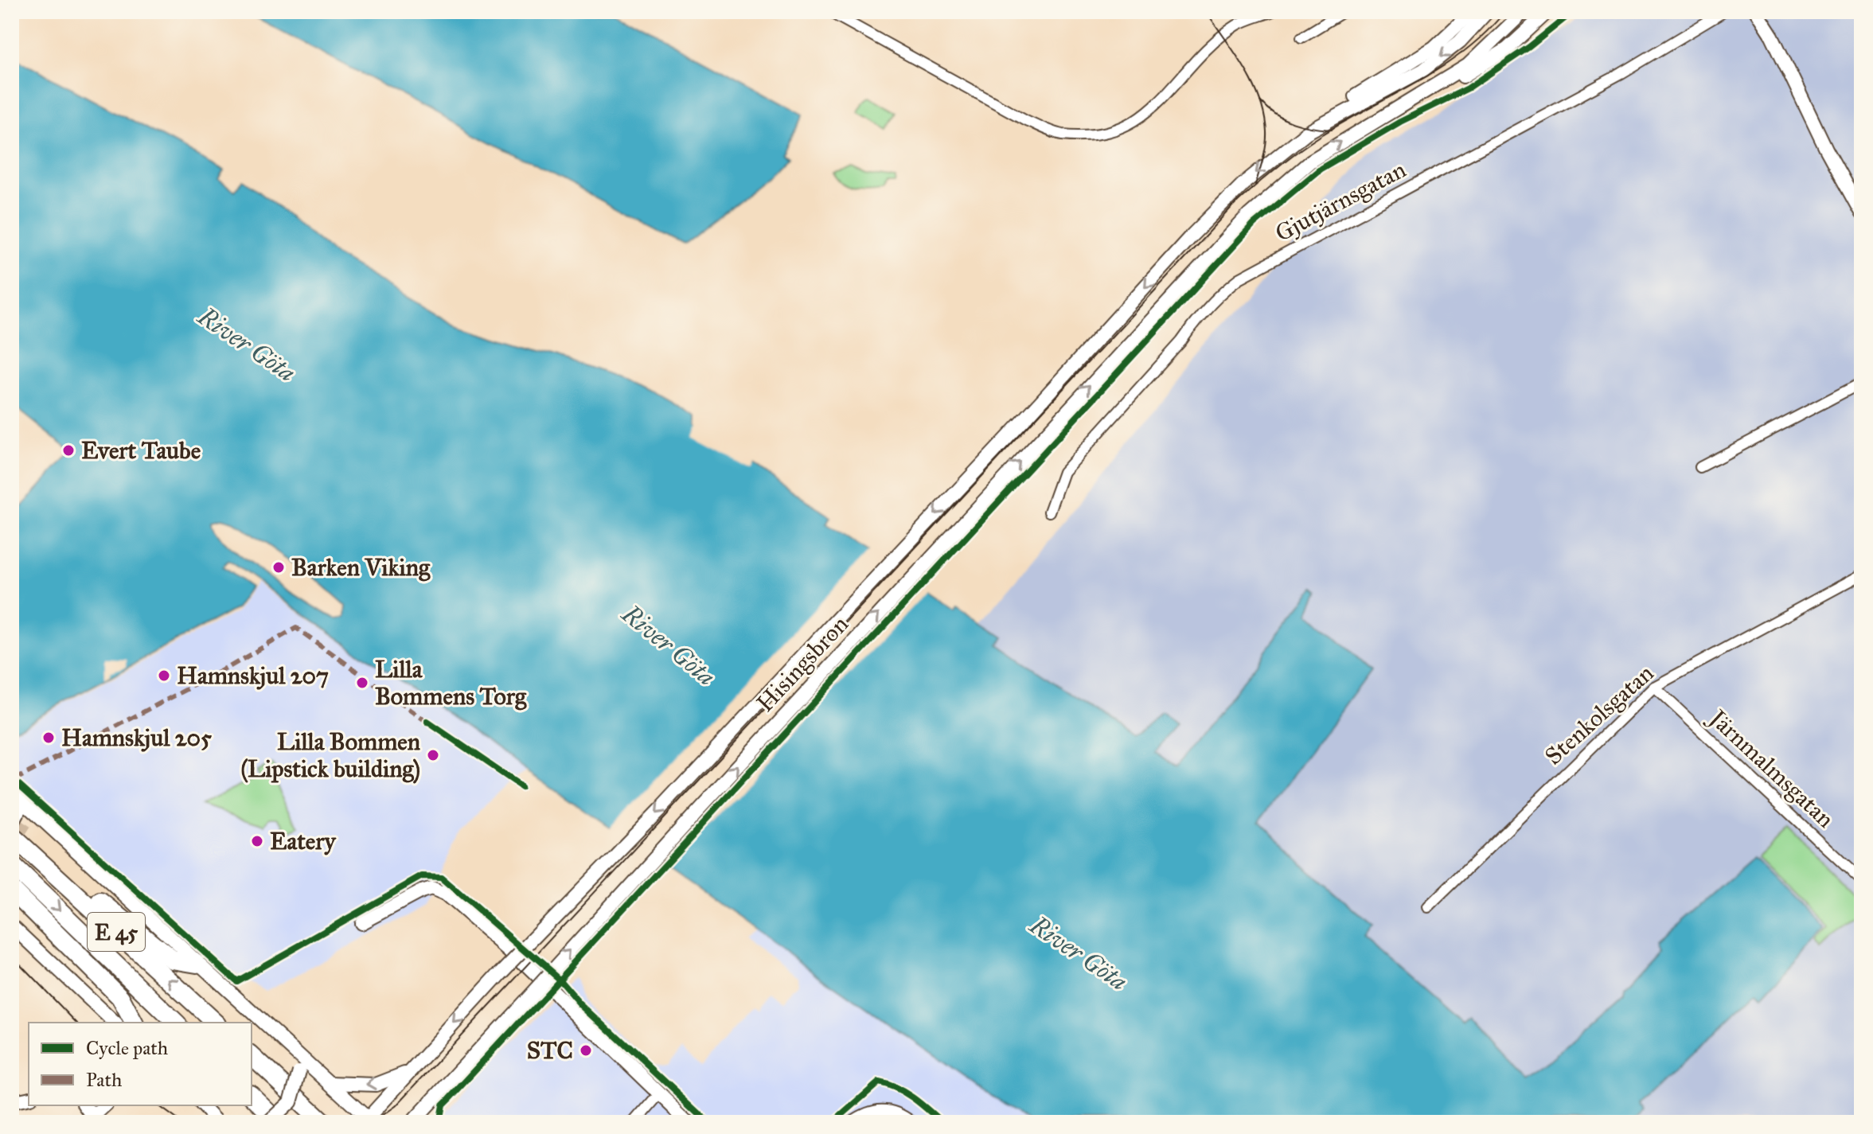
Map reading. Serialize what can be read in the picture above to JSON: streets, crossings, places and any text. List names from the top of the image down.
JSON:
{
  "streets": {
    "highway": ["E 45"],
    "main road": ["Hisingsbron"],
    "street": ["Gjutjärnsgatan", "Stenkolsgatan", "Järnmalmsgatan"]
  },
  "crossings": [
    ["Stenkolsgatan", "Järnmalmsgatan"]
  ],
  "water": ["River Göta"],
  "places": [
    "Evert Taube",
    "Barken Viking",
    "Hamnskjul 207",
    "Lilla Bommens Torg",
    "Hamnskjul 205",
    "Lilla Bommen (Lipstick building)",
    "Eatery",
    "STC"
  ],
  "legend": ["Cycle path", "Path"]
}
